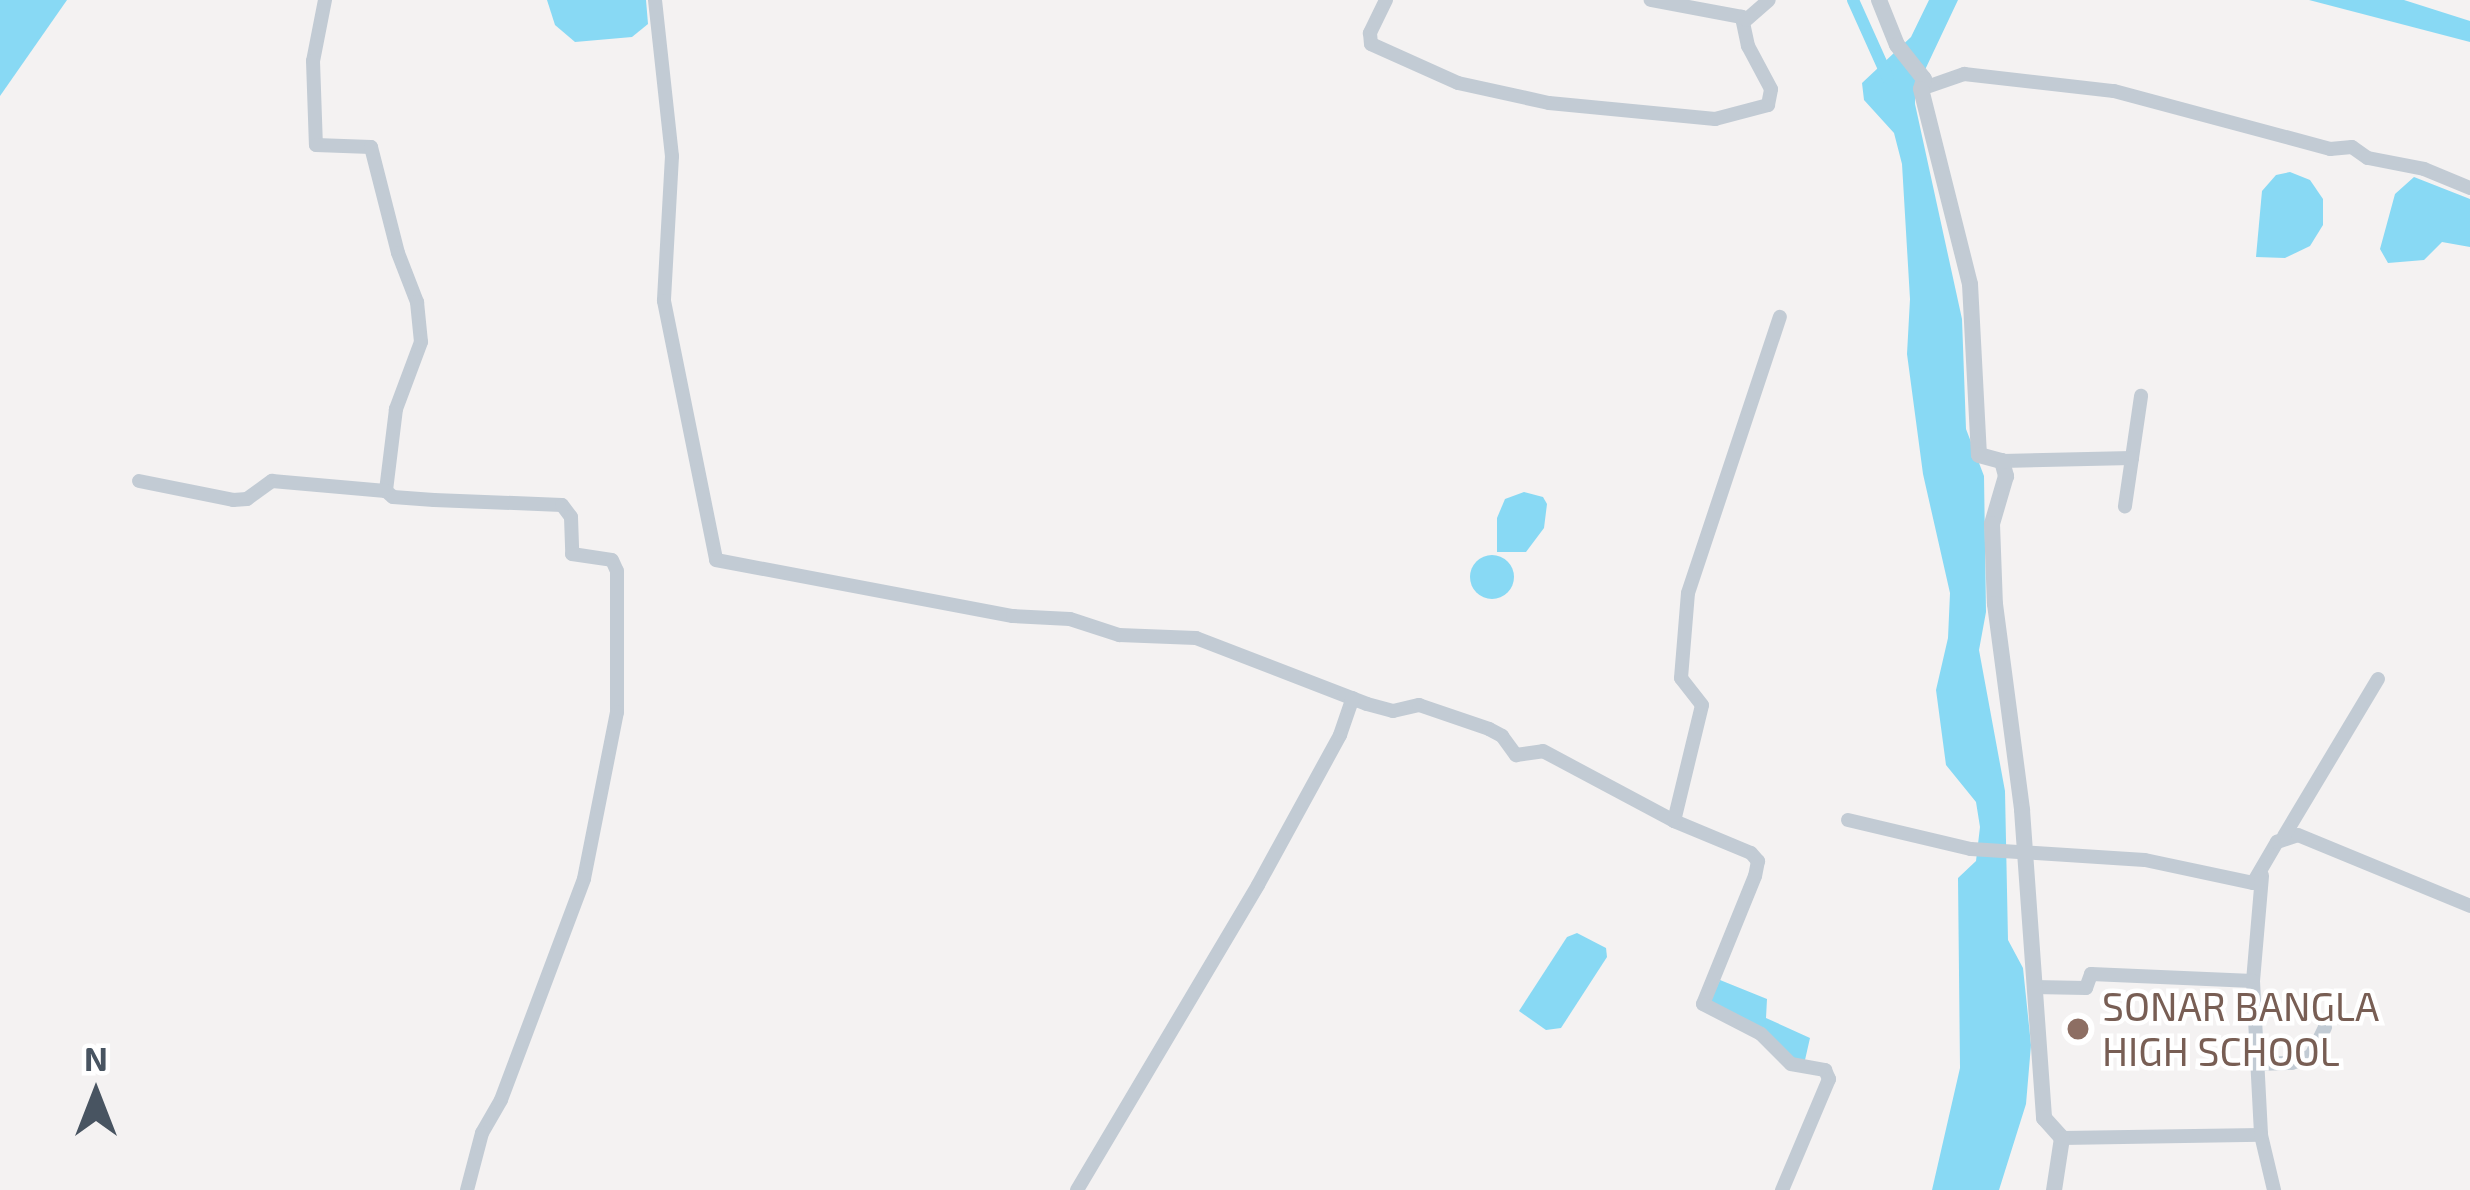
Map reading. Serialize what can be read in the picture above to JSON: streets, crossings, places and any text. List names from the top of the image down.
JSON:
{
  "places": ["SONAR BANGLA HIGH SCHOOL"],
  "north": "top"
}
